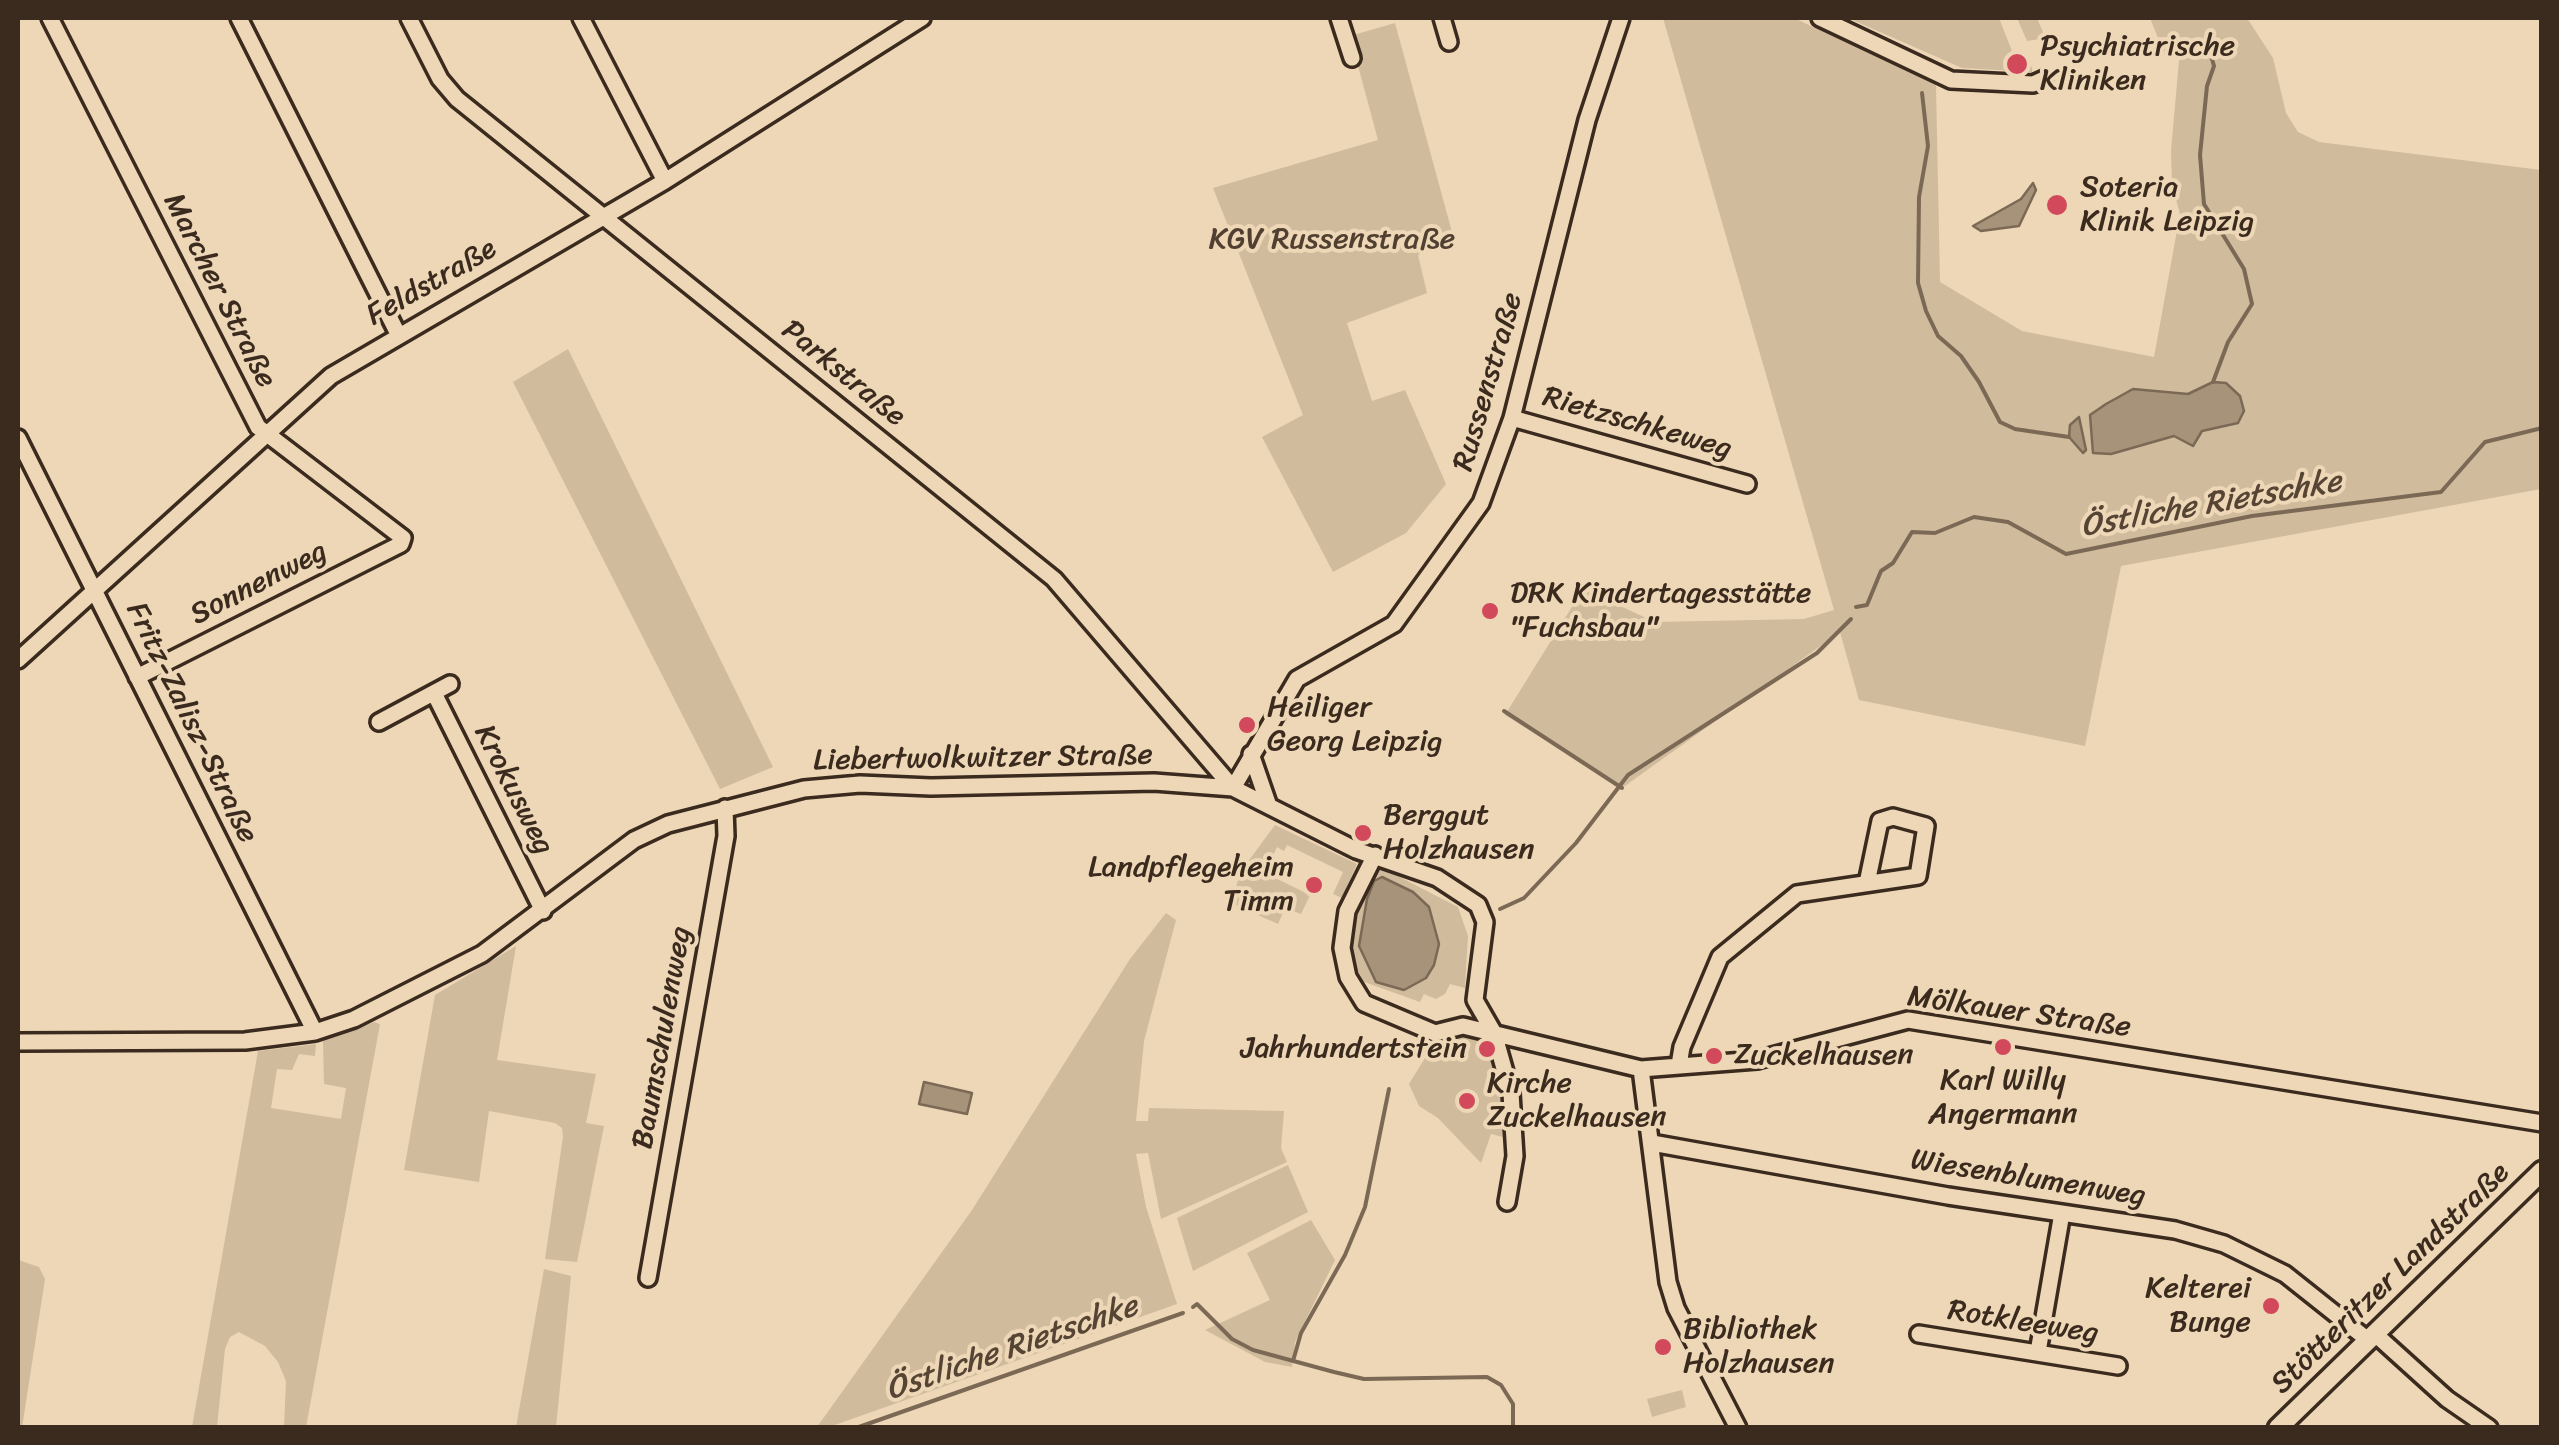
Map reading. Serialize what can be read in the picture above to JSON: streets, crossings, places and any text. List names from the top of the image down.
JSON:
{
  "streets": {
    "main road": ["Stötteritzer Landstraße"],
    "street": [
      "Feldstraße",
      "Marcher Straße",
      "Parkstraße",
      "Russenstraße",
      "Rietzschkeweg",
      "Sonnenweg",
      "Fritz-Zalisz-Straße",
      "Liebertwolkwitzer Straße",
      "Krokusweg",
      "Mölkauer Straße",
      "Baumschulenweg",
      "Wiesenblumenweg",
      "Rotkleeweg"
    ]
  },
  "crossings": [
    ["Feldstraße", "Marcher Straße"],
    ["Feldstraße", "Parkstraße"],
    ["Feldstraße", "Fritz-Zalisz-Straße"],
    ["Marcher Straße", "Sonnenweg"],
    ["Parkstraße", "Russenstraße"],
    ["Parkstraße", "Liebertwolkwitzer Straße"],
    ["Russenstraße", "Rietzschkeweg"],
    ["Russenstraße", "Liebertwolkwitzer Straße"],
    ["Sonnenweg", "Fritz-Zalisz-Straße"],
    ["Fritz-Zalisz-Straße", "Liebertwolkwitzer Straße"],
    ["Liebertwolkwitzer Straße", "Krokusweg"],
    ["Liebertwolkwitzer Straße", "Baumschulenweg"],
    ["Wiesenblumenweg", "Stötteritzer Landstraße"]
  ],
  "water": ["Östliche Rietschke"],
  "parks": ["KGV Russenstraße"],
  "places": [
    "Psychiatrische Kliniken",
    "Soteria Klinik Leipzig",
    "DRK Kindertagesstätte \"Fuchsbau\"",
    "Heiliger Georg Leipzig",
    "Berggut Holzhausen",
    "Landpflegeheim Timm",
    "Karl Willy Angermann",
    "Jahrhundertstein",
    "Zuckelhausen",
    "Kirche Zuckelhausen",
    "Kelterei Bunge",
    "Bibliothek Holzhausen"
  ]
}
